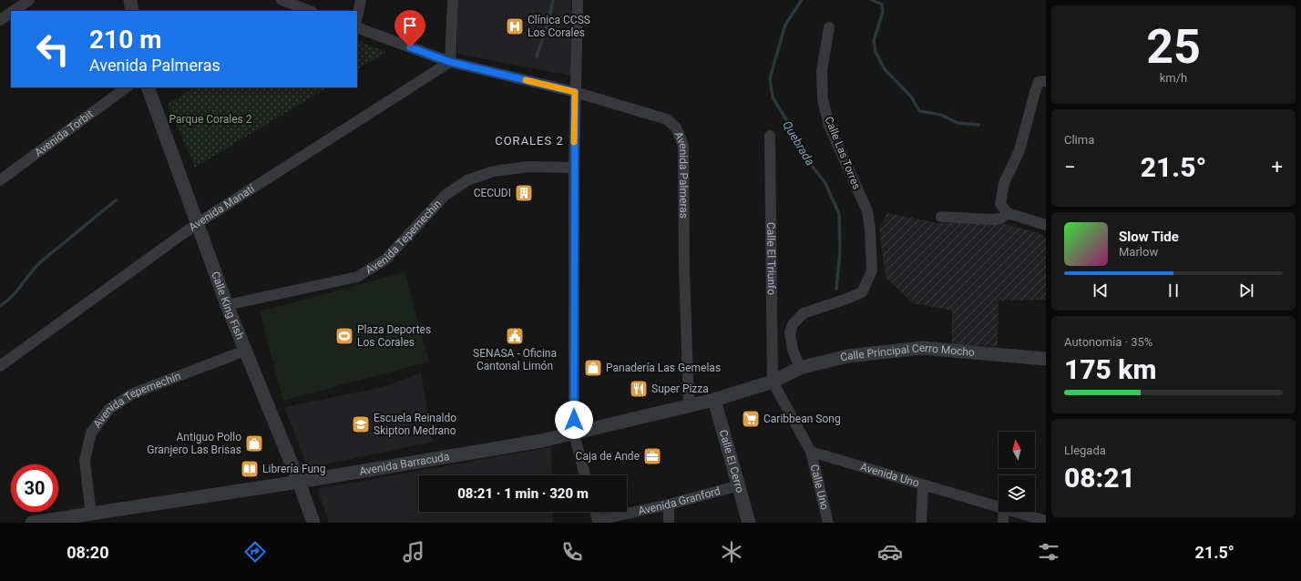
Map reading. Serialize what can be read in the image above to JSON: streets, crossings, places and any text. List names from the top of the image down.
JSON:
{
  "streets": {
    "street": [
      "Avenida Torbit",
      "Calle Las Torres",
      "Avenida Palmeras",
      "Avenida Manatí",
      "Avenida Tepemechín",
      "Calle El Triunfo",
      "Calle King Fish",
      "Calle Principal Cerro Mocho",
      "Calle El Cerro",
      "Avenida Barracuda",
      "Avenida Uno",
      "Calle Uno",
      "Avenida Granford"
    ]
  },
  "crossings": [
    ["Calle Las Torres", "Calle Principal Cerro Mocho"],
    ["Avenida Palmeras", "Avenida Manatí"],
    ["Avenida Palmeras", "Avenida Barracuda"],
    ["Avenida Manatí", "Calle King Fish"],
    ["Avenida Tepemechín", "Calle King Fish"],
    ["Avenida Tepemechín", "Avenida Barracuda"],
    ["Calle El Triunfo", "Calle Principal Cerro Mocho"],
    ["Calle El Triunfo", "Avenida Barracuda"],
    ["Calle King Fish", "Avenida Barracuda"],
    ["Calle Principal Cerro Mocho", "Avenida Barracuda"],
    ["Calle El Cerro", "Avenida Barracuda"],
    ["Calle El Cerro", "Avenida Granford"],
    ["Avenida Uno", "Calle Uno"]
  ],
  "districts": ["CORALES 2"],
  "water": ["Quebrada"],
  "parks": ["Parque Corales 2"],
  "places": {
    "hospital": ["Clínica CCSS Los Corales"],
    "building": ["CECUDI"],
    "sports": ["Plaza Deportes Los Corales"],
    "public building": ["SENASA - Oficina Cantonal Limón"],
    "shop": ["Panadería Las Gemelas", "Antiguo Pollo Granjero Las Brisas"],
    "restaurant": ["Super Pizza"],
    "supermarket": ["Caribbean Song"],
    "school or university": ["Escuela Reinaldo Skipton Medrano"],
    "office": ["Caja de Ande"],
    "library": ["Librería Fung"]
  },
  "north": "top",
  "page": {
    "tile": [
      ["25", "km/h"],
      "Clima",
      ["Autonomía · 35%", "175 km"],
      ["Llegada", "08:21"]
    ],
    "turn": ["210 m", "Avenida Palmeras"],
    "heat": ["−", "21.5°", "+"],
    "song": ["Slow Tide", "Marlow"],
    "limit": "30",
    "trip": "08:21 · 1 min · 320 m",
    "tabs": ["08:20", "21.5°"]
  }
}
